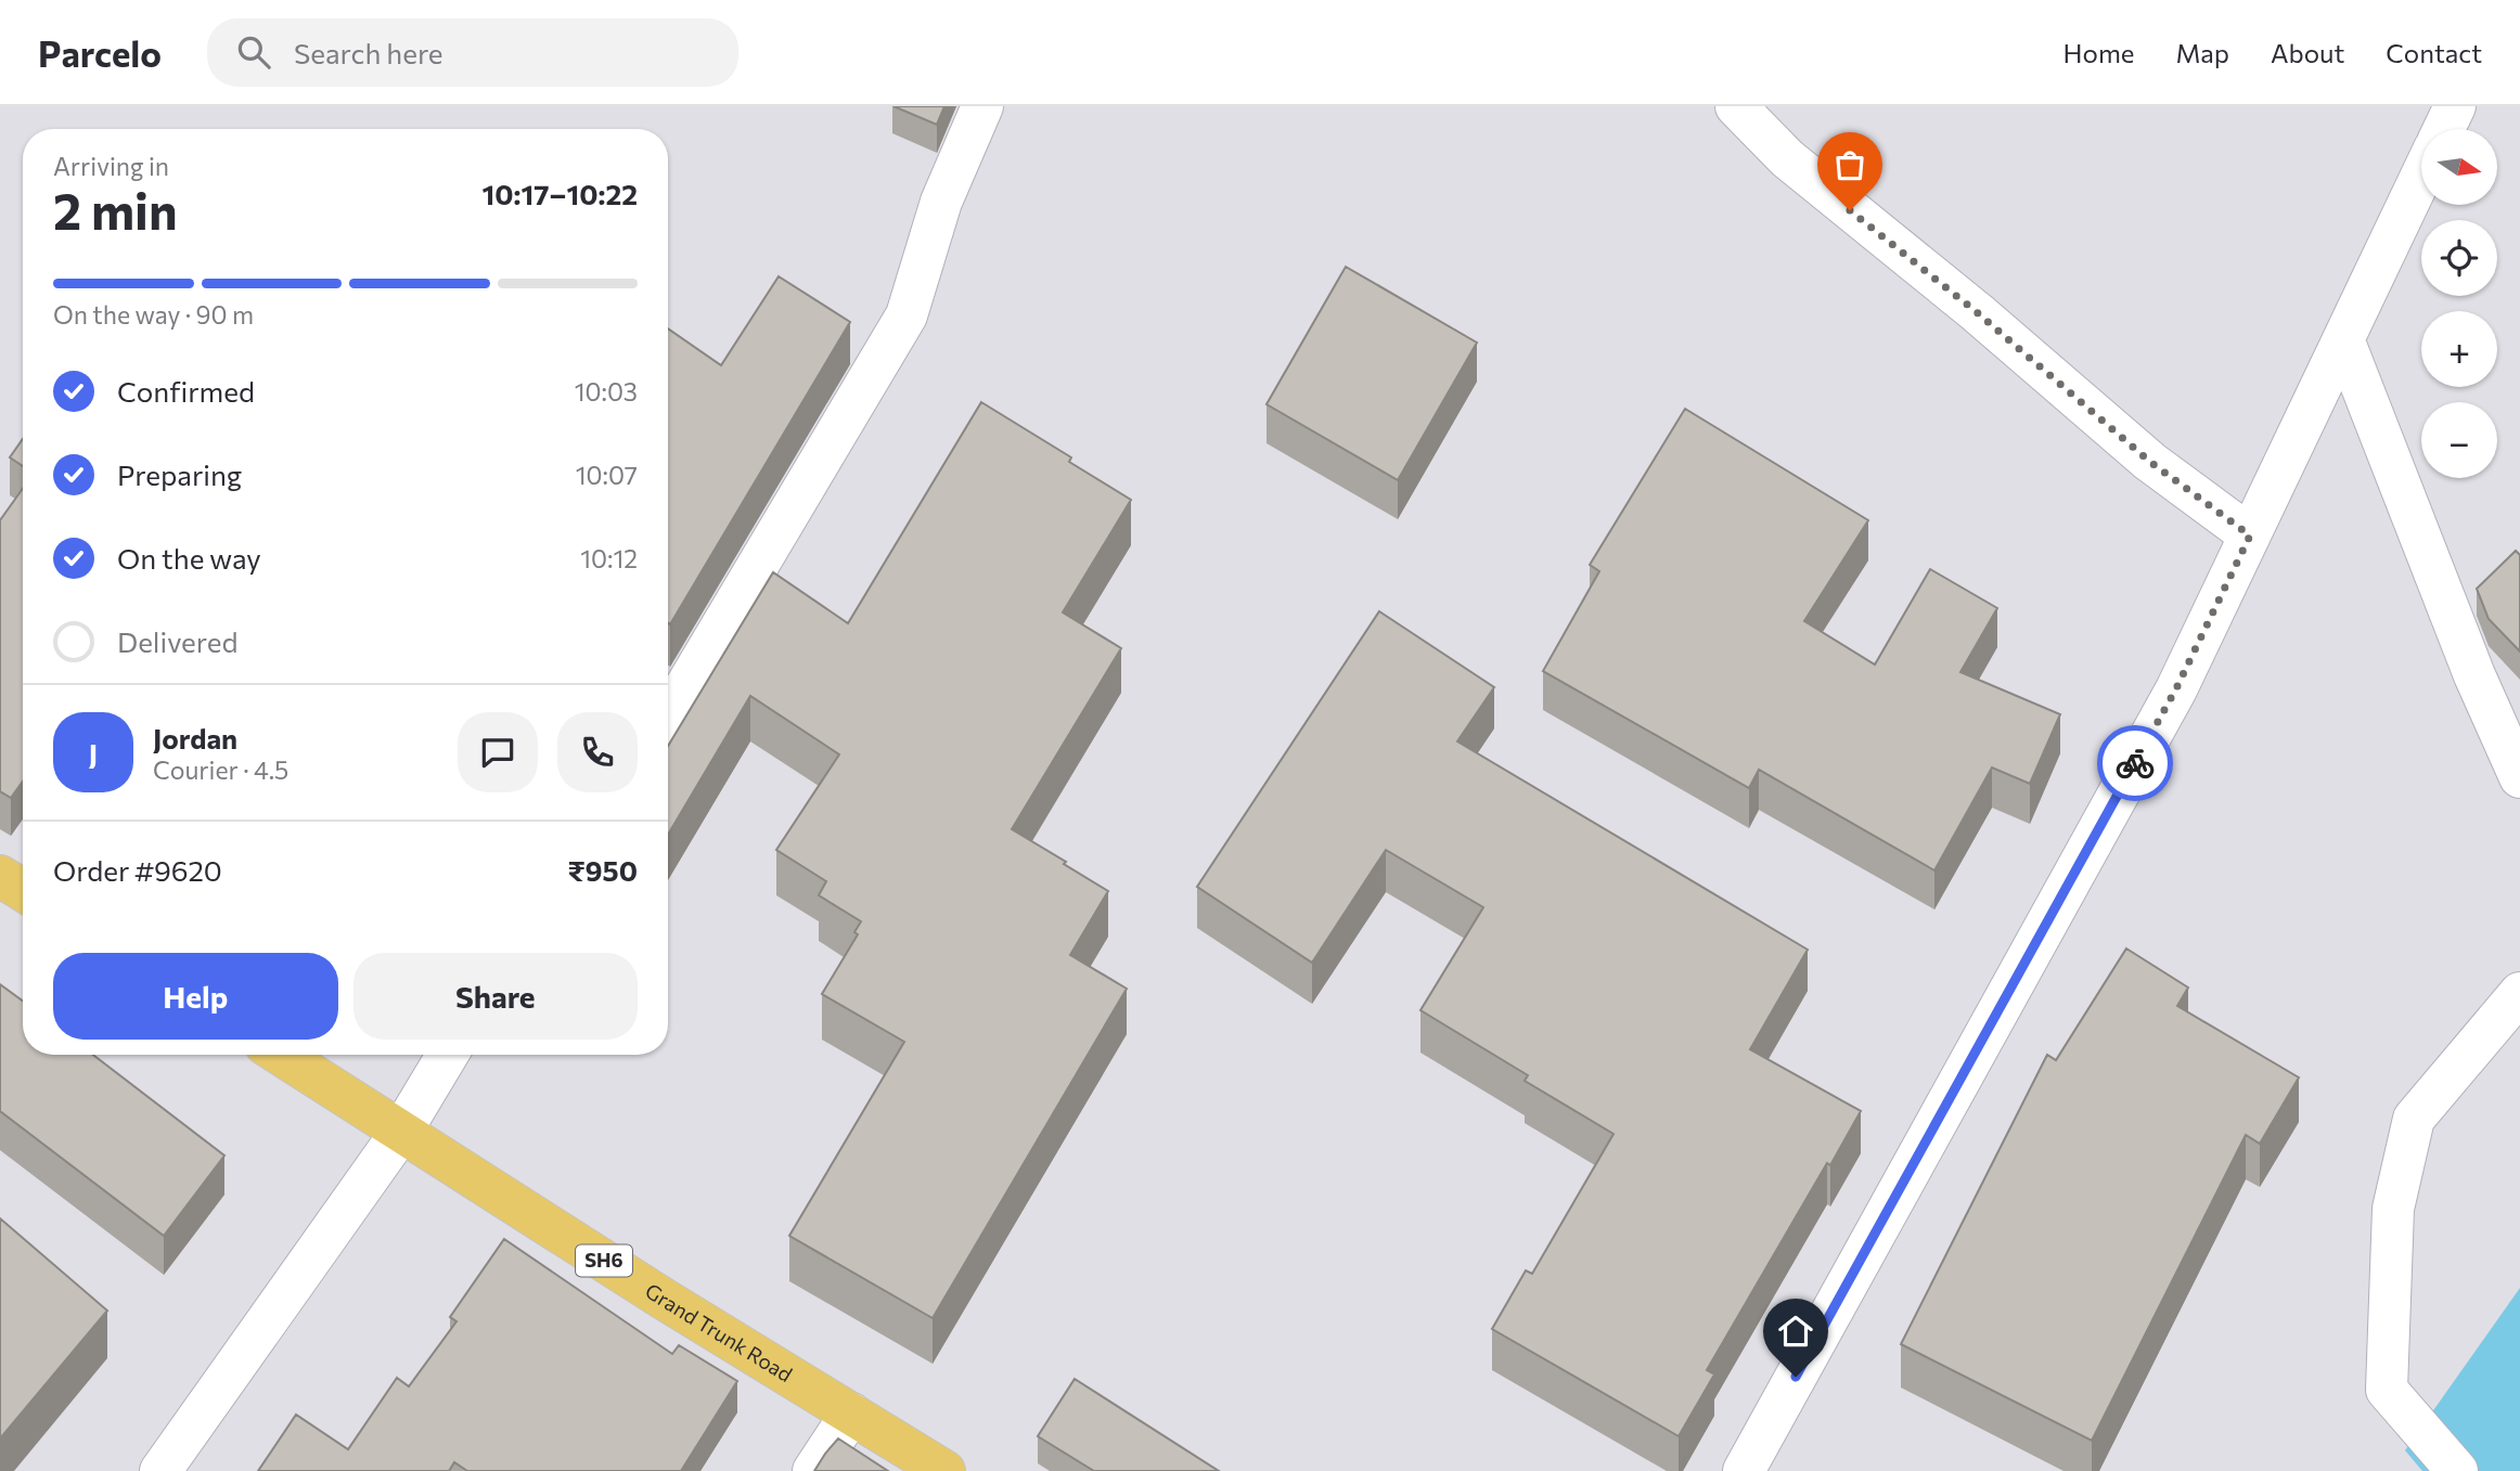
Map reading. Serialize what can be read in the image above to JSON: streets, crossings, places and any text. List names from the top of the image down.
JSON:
{
  "streets": {
    "main road": ["SH6", "Grand Trunk Road"]
  },
  "north": "right",
  "page": {
    "header": "Parcelo",
    "search": "Search here",
    "nav": [
      "Home",
      "Map",
      "About",
      "Contact"
    ],
    "map_buttons": ["+", "−"],
    "heading": ["2 min", "Arriving in", "10:17–10:22"],
    "panel": [
      "Jordan",
      "Courier · 4.5",
      "Order #9620",
      "₹950"
    ],
    "bar": "On the way · 90 m",
    "list": [
      ["Confirmed", "10:03"],
      ["Preparing", "10:07"],
      ["On the way", "10:12"],
      "Delivered"
    ],
    "round": "J",
    "buttons": ["Help", "Share"]
  }
}
